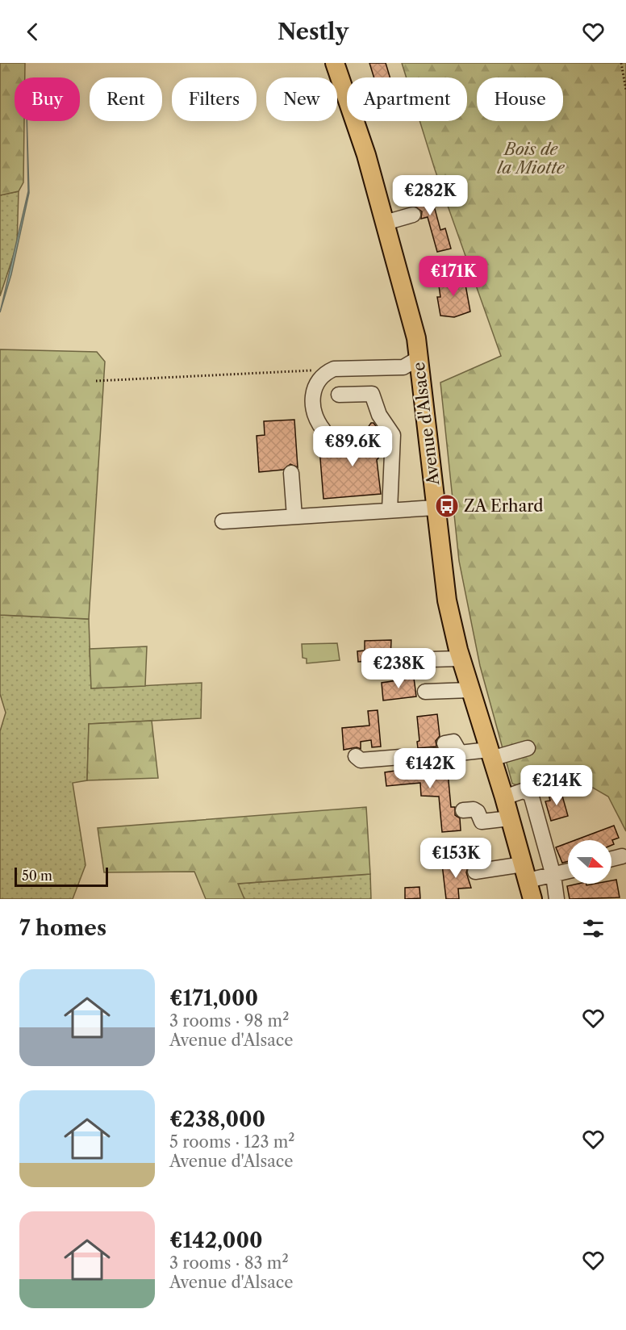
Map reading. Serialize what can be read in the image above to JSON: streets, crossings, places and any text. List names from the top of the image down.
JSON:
{
  "streets": {
    "main road": ["Avenue d'Alsace"]
  },
  "parks": ["Bois de la Miotte"],
  "places": {
    "bus stop": ["ZA Erhard"]
  },
  "scale_bar": "50 m",
  "north": "right",
  "page": {
    "header": "Nestly",
    "chip": [
      "Buy",
      "Rent",
      "Filters",
      "New",
      "Apartment",
      "House"
    ],
    "price": [
      "€282K",
      "€171K",
      "€89.6K",
      "€238K",
      "€142K",
      "€214K",
      "€153K"
    ],
    "scale": "50 m",
    "heading": "7 homes",
    "list": [
      {
        "name": "€171,000",
        "note": "3 rooms · 98 m² · Avenue d'Alsace"
      },
      {
        "name": "€238,000",
        "note": "5 rooms · 123 m² · Avenue d'Alsace"
      },
      {
        "name": "€142,000",
        "note": "3 rooms · 83 m² · Avenue d'Alsace"
      }
    ]
  }
}
